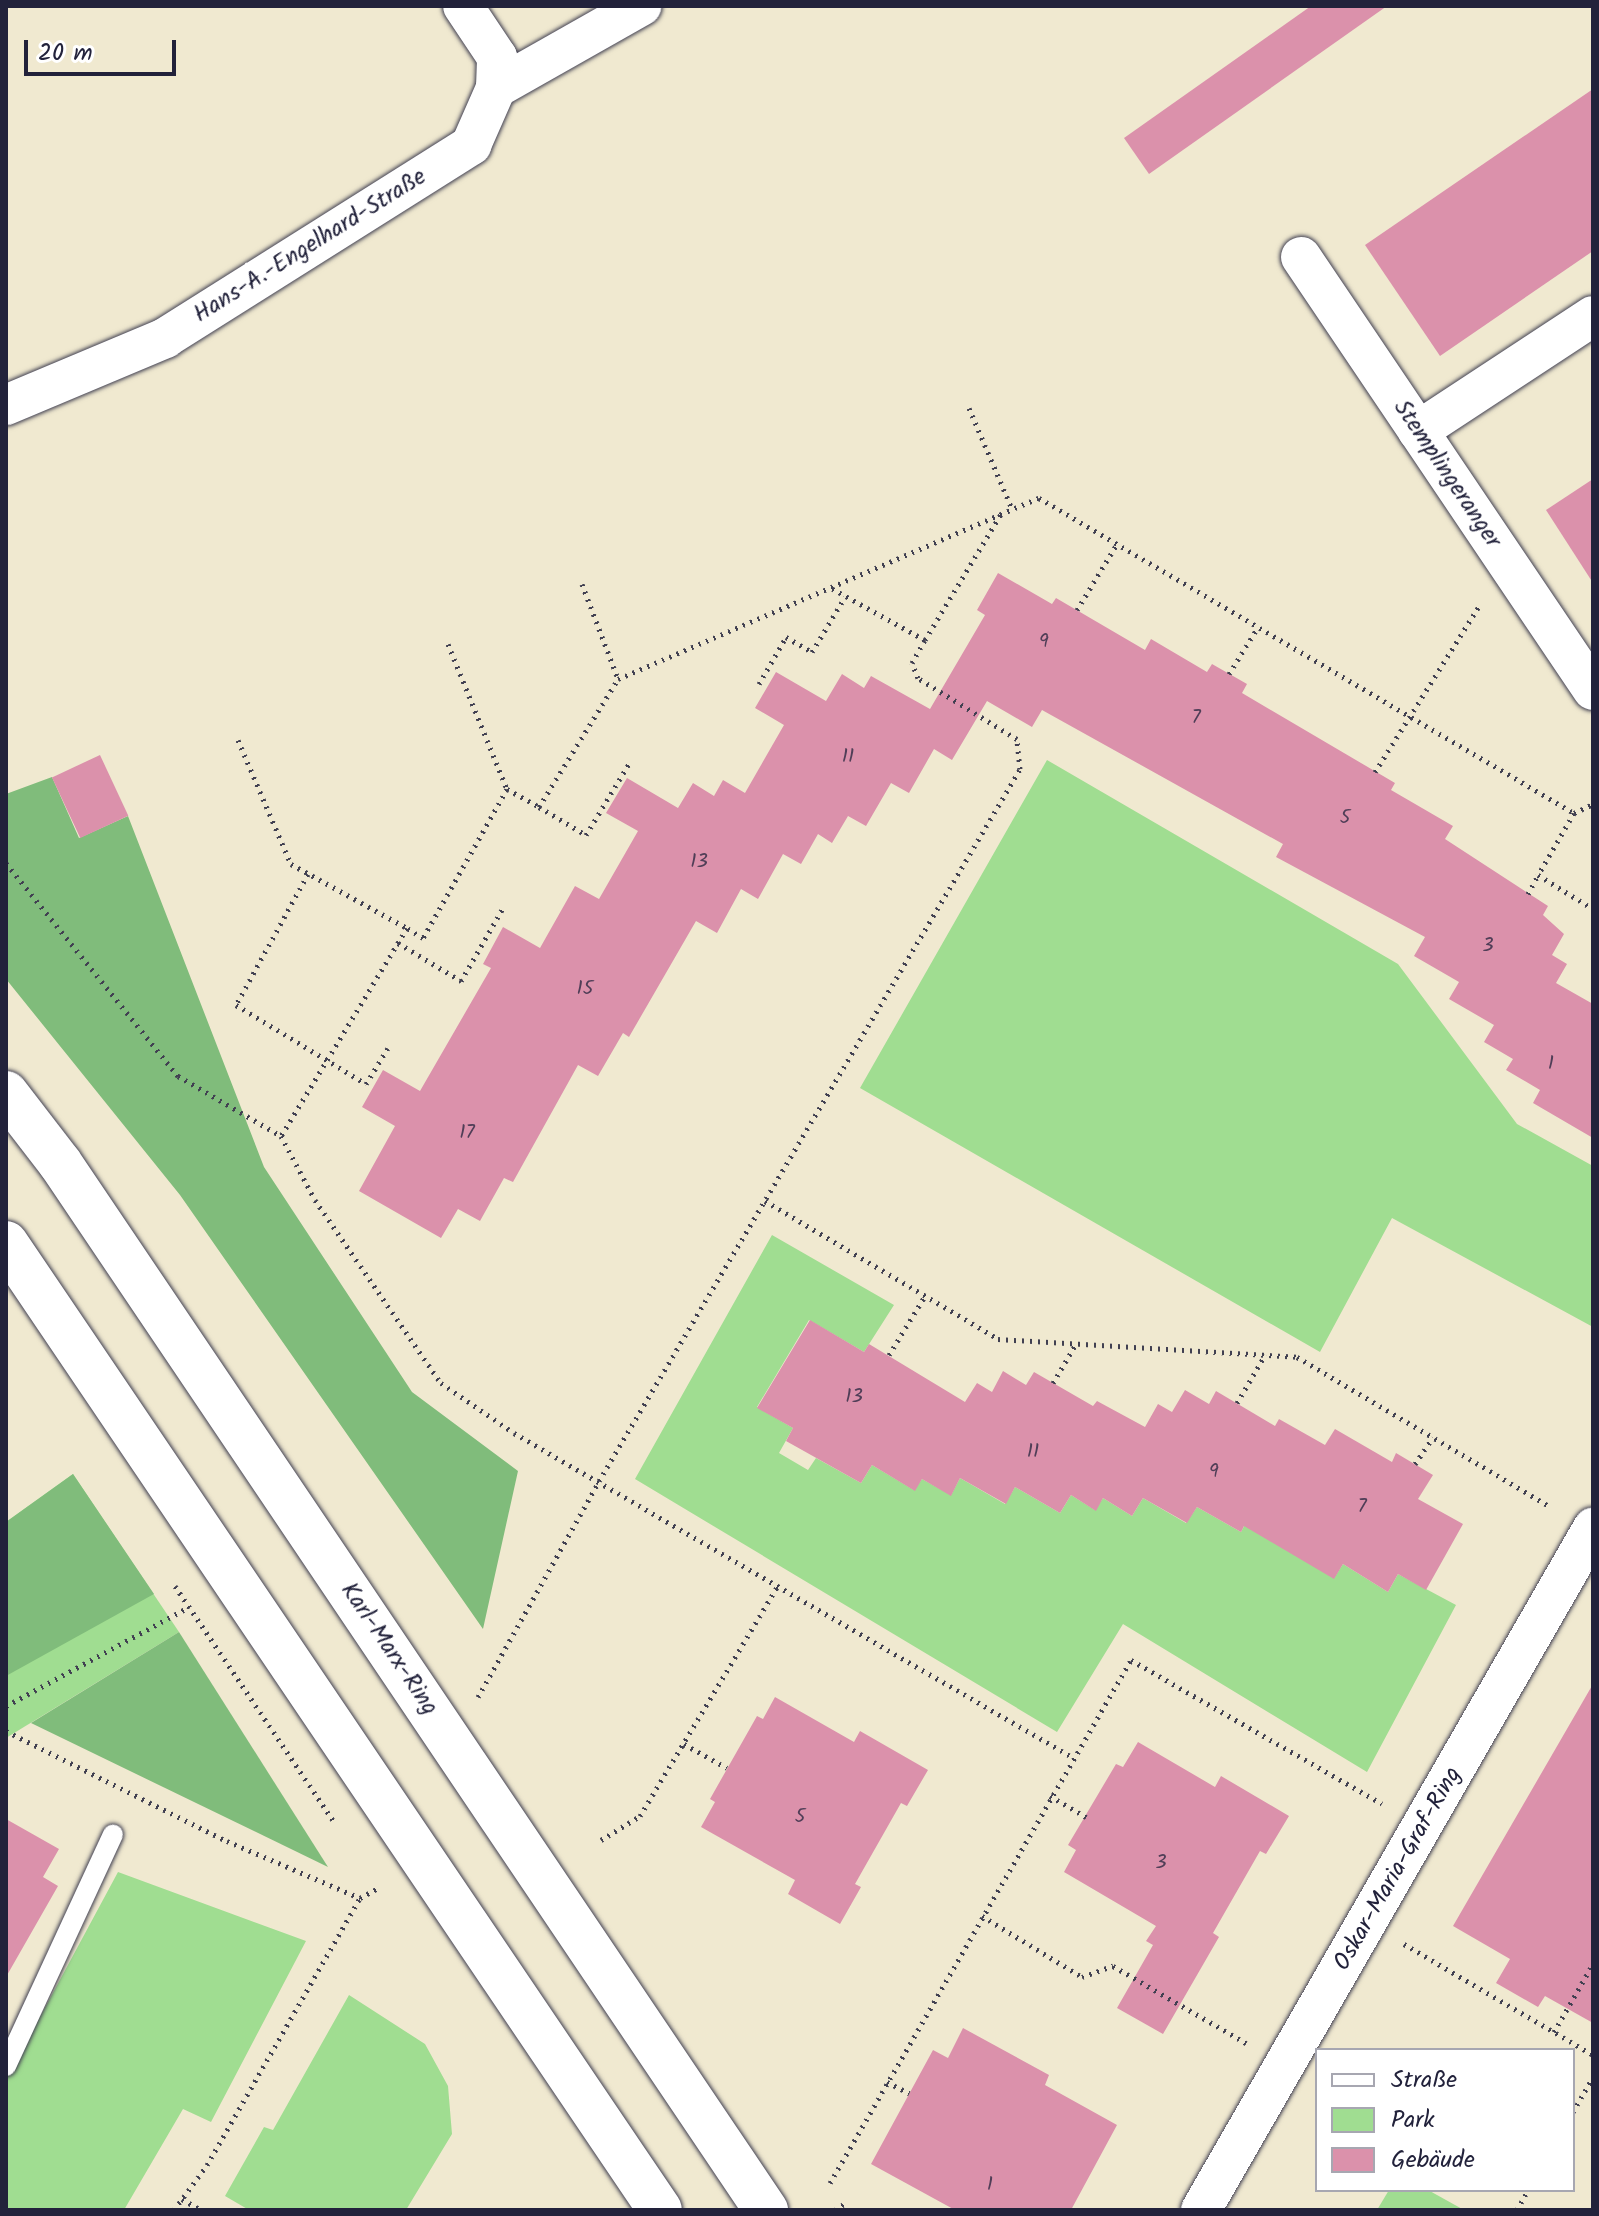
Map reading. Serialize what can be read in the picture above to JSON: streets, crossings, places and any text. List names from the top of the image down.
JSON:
{
  "streets": {
    "main road": ["Karl-Marx-Ring"],
    "street": ["Hans-A.-Engelhard-Straße", "Stemplingeranger", "Oskar-Maria-Graf-Ring"]
  },
  "house_numbers": [
    "9",
    "7",
    "11",
    "5",
    "13",
    "3",
    "15",
    "1",
    "17",
    "13",
    "11",
    "9",
    "7",
    "5",
    "3",
    "1"
  ],
  "legend": ["Straße", "Park", "Gebäude"],
  "scale_bar": "20 m"
}
